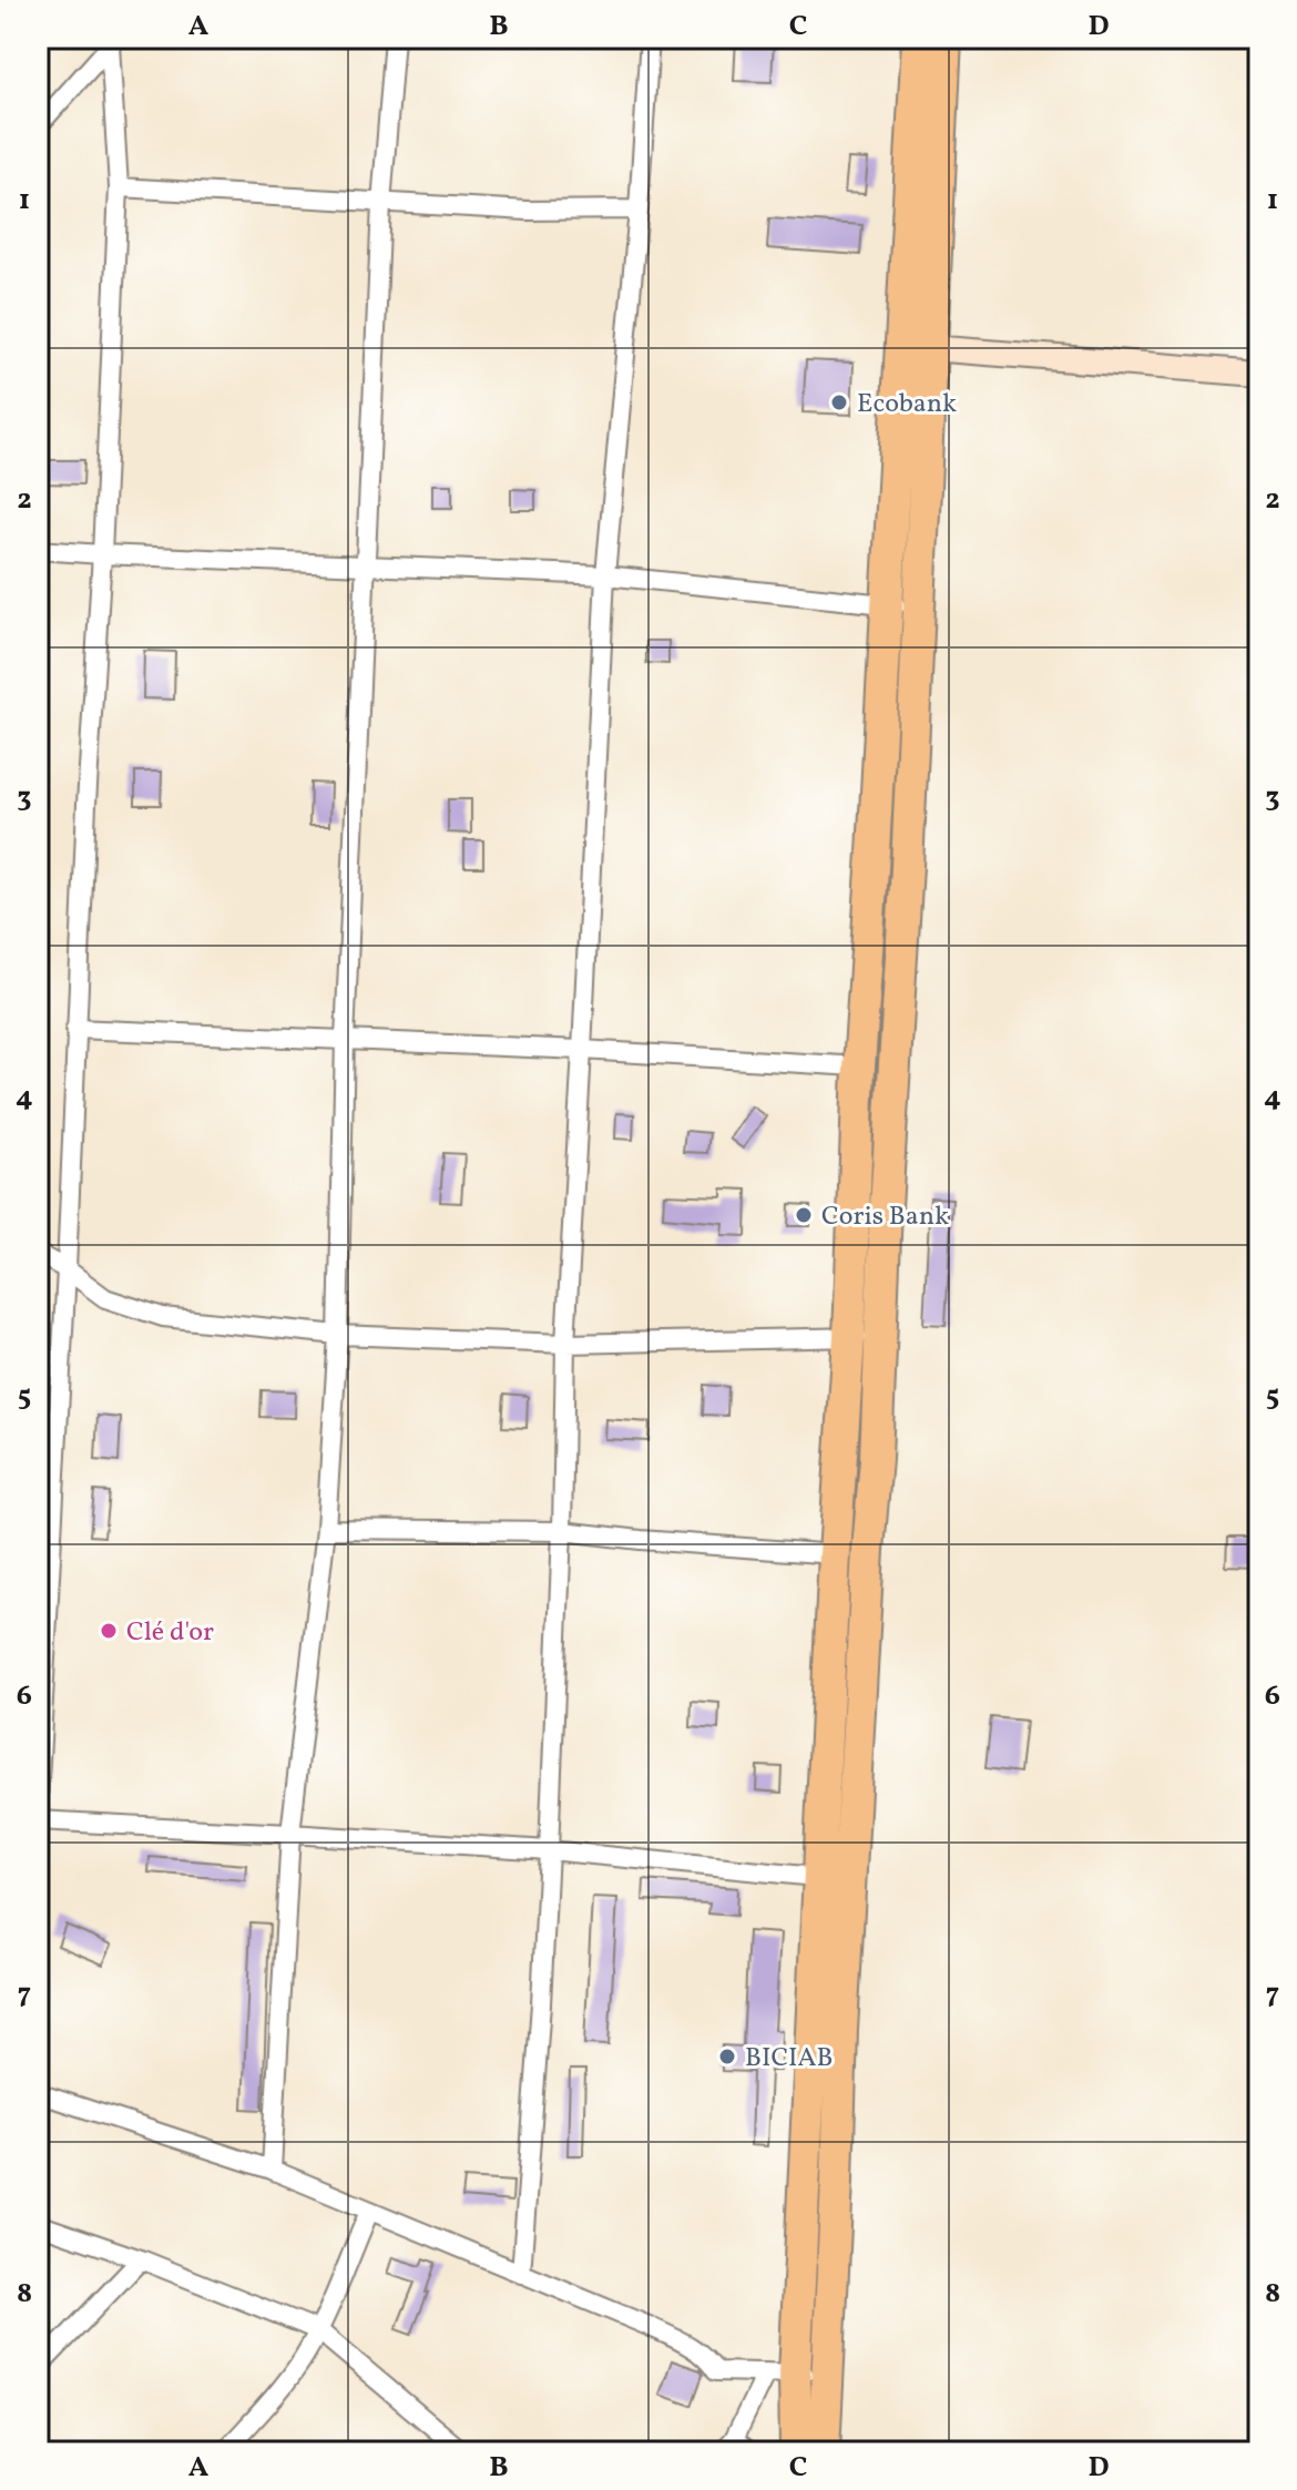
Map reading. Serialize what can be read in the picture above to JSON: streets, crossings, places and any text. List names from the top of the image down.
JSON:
{
  "places": [
    "Ecobank",
    "Coris Bank",
    "Clé d'or",
    "BICIAB"
  ],
  "grid": {
    "columns": [
      "A",
      "B",
      "C",
      "D"
    ],
    "rows": [
      "1",
      "2",
      "3",
      "4",
      "5",
      "6",
      "7",
      "8"
    ]
  }
}
